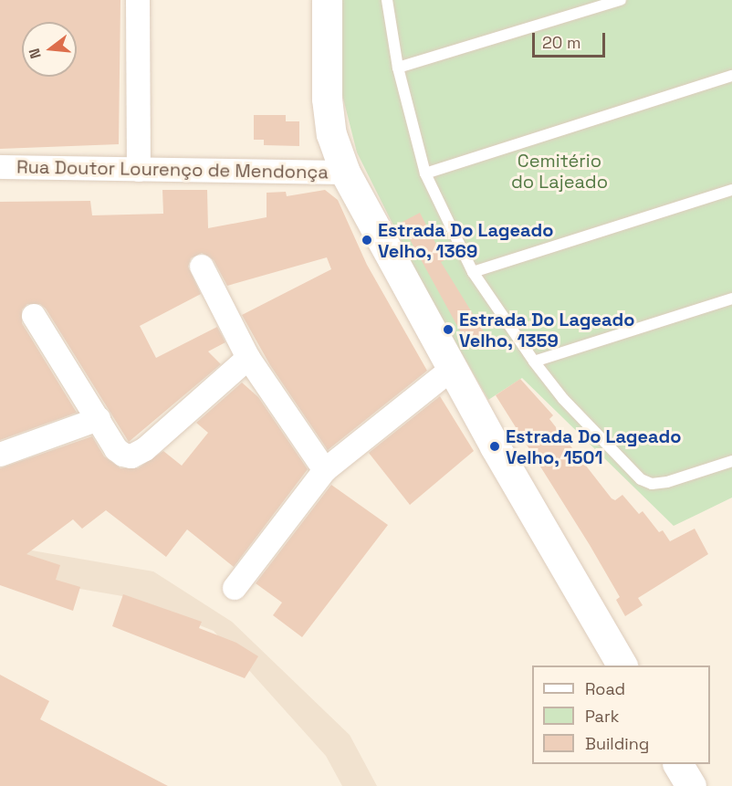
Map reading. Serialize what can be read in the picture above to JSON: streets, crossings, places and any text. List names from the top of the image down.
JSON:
{
  "streets": {
    "street": ["Rua Doutor Lourenço de Mendonça"]
  },
  "parks": ["Cemitério do Lajeado"],
  "places": ["Estrada Do Lageado Velho, 1369", "Estrada Do Lageado Velho, 1359", "Estrada Do Lageado Velho, 1501"],
  "legend": ["Road", "Park", "Building"],
  "scale_bar": "20 m",
  "north": "left"
}
